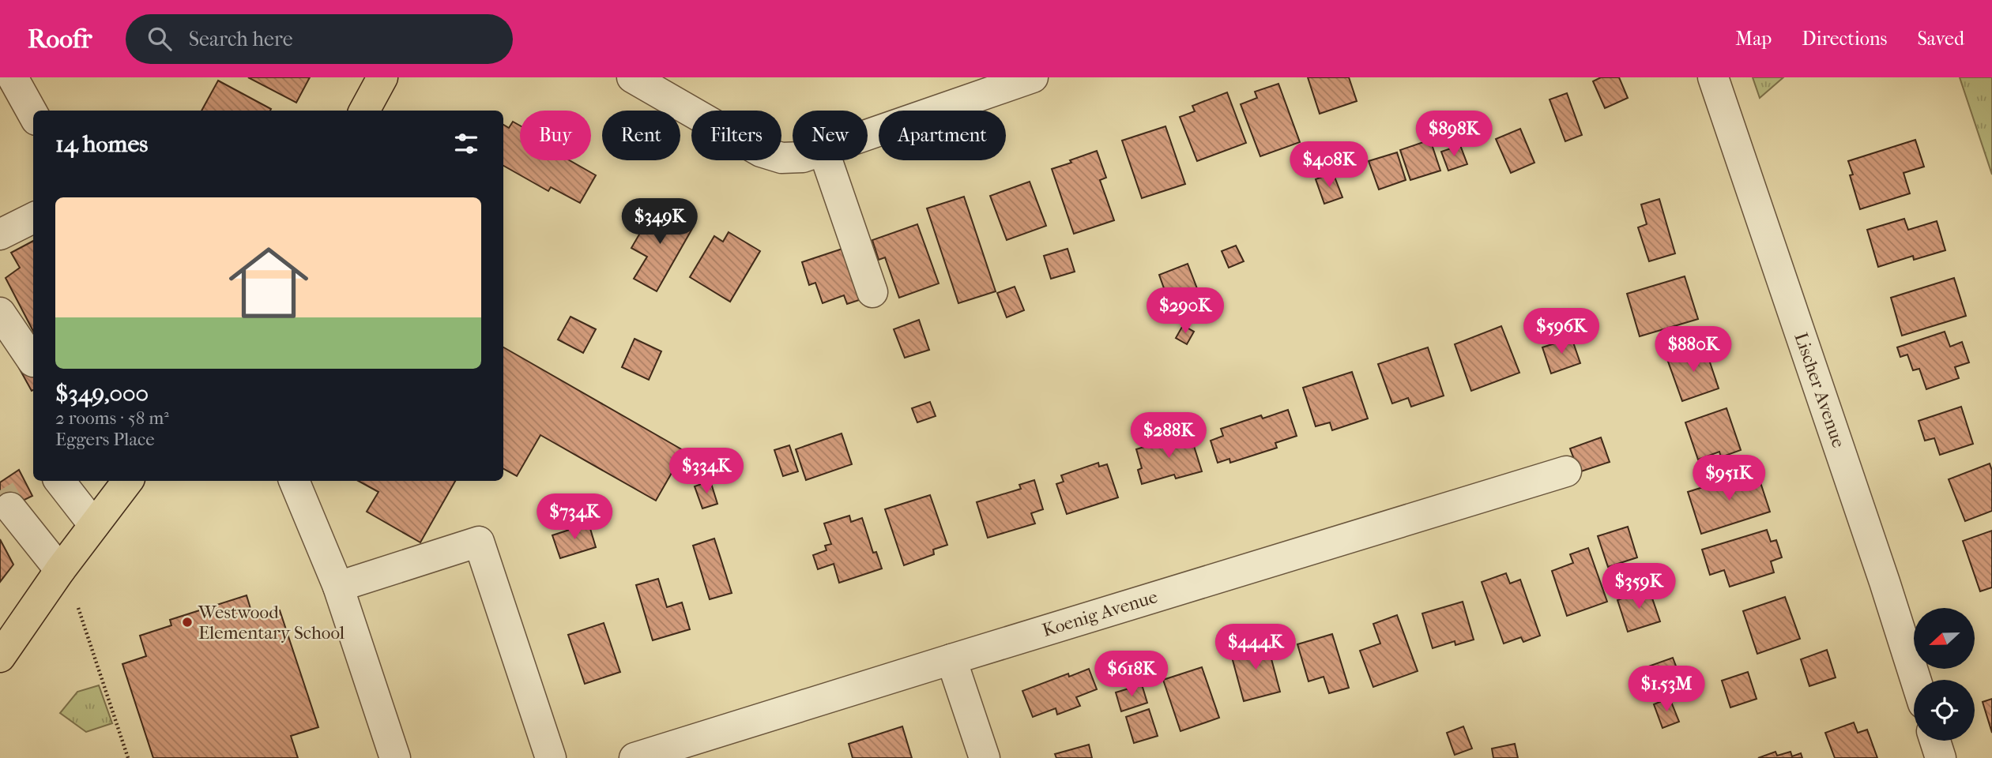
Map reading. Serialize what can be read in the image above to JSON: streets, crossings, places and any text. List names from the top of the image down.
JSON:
{
  "streets": {
    "street": ["Lischer Avenue", "Koenig Avenue"]
  },
  "places": ["Westwood Elementary School"],
  "north": "left",
  "page": {
    "header": "Roofr",
    "search": "Search here",
    "nav": ["Map", "Directions", "Saved"],
    "price": [
      "$898K",
      "$408K",
      "$349K",
      "$290K",
      "$596K",
      "$880K",
      "$288K",
      "$334K",
      "$951K",
      "$734K",
      "$359K",
      "$444K",
      "$618K",
      "$1.53M"
    ],
    "chip": [
      "Buy",
      "Rent",
      "Filters",
      "New",
      "Apartment"
    ],
    "heading": "14 homes",
    "list": [
      {
        "name": "$349,000",
        "note": "2 rooms · 58 m² · Eggers Place"
      }
    ]
  }
}
